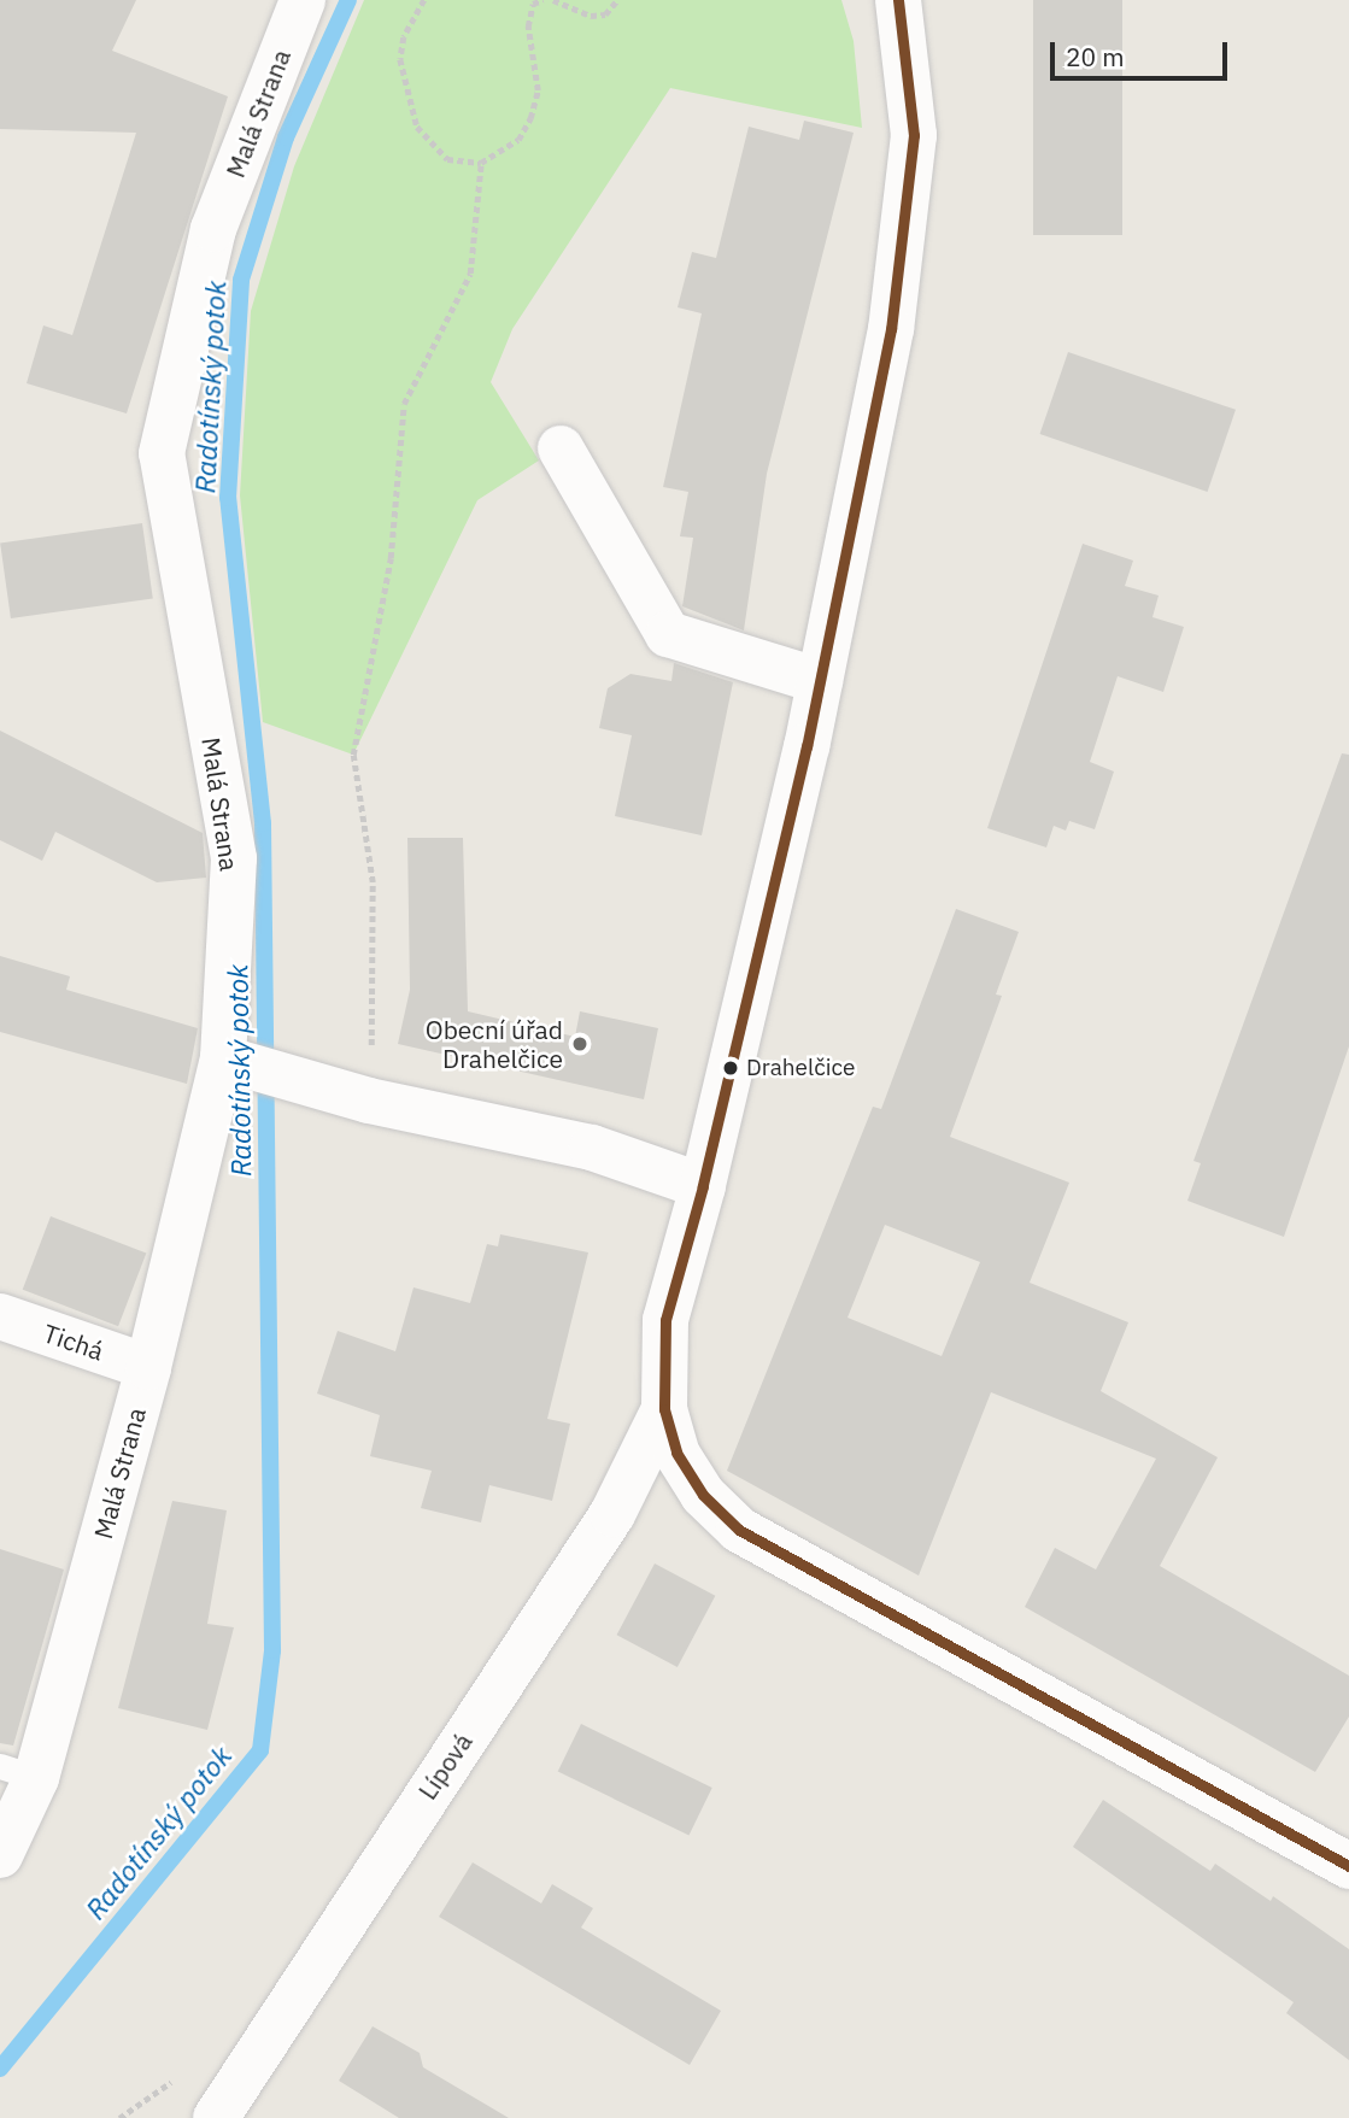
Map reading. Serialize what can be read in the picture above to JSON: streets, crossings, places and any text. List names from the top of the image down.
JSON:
{
  "streets": {
    "street": ["Malá Strana", "Tichá", "Lípová"]
  },
  "crossings": [
    ["Malá Strana", "Tichá"]
  ],
  "water": ["Radotínský potok"],
  "places": ["Obecní úřad Drahelčice", "Drahelčice"],
  "scale_bar": "20 m"
}
